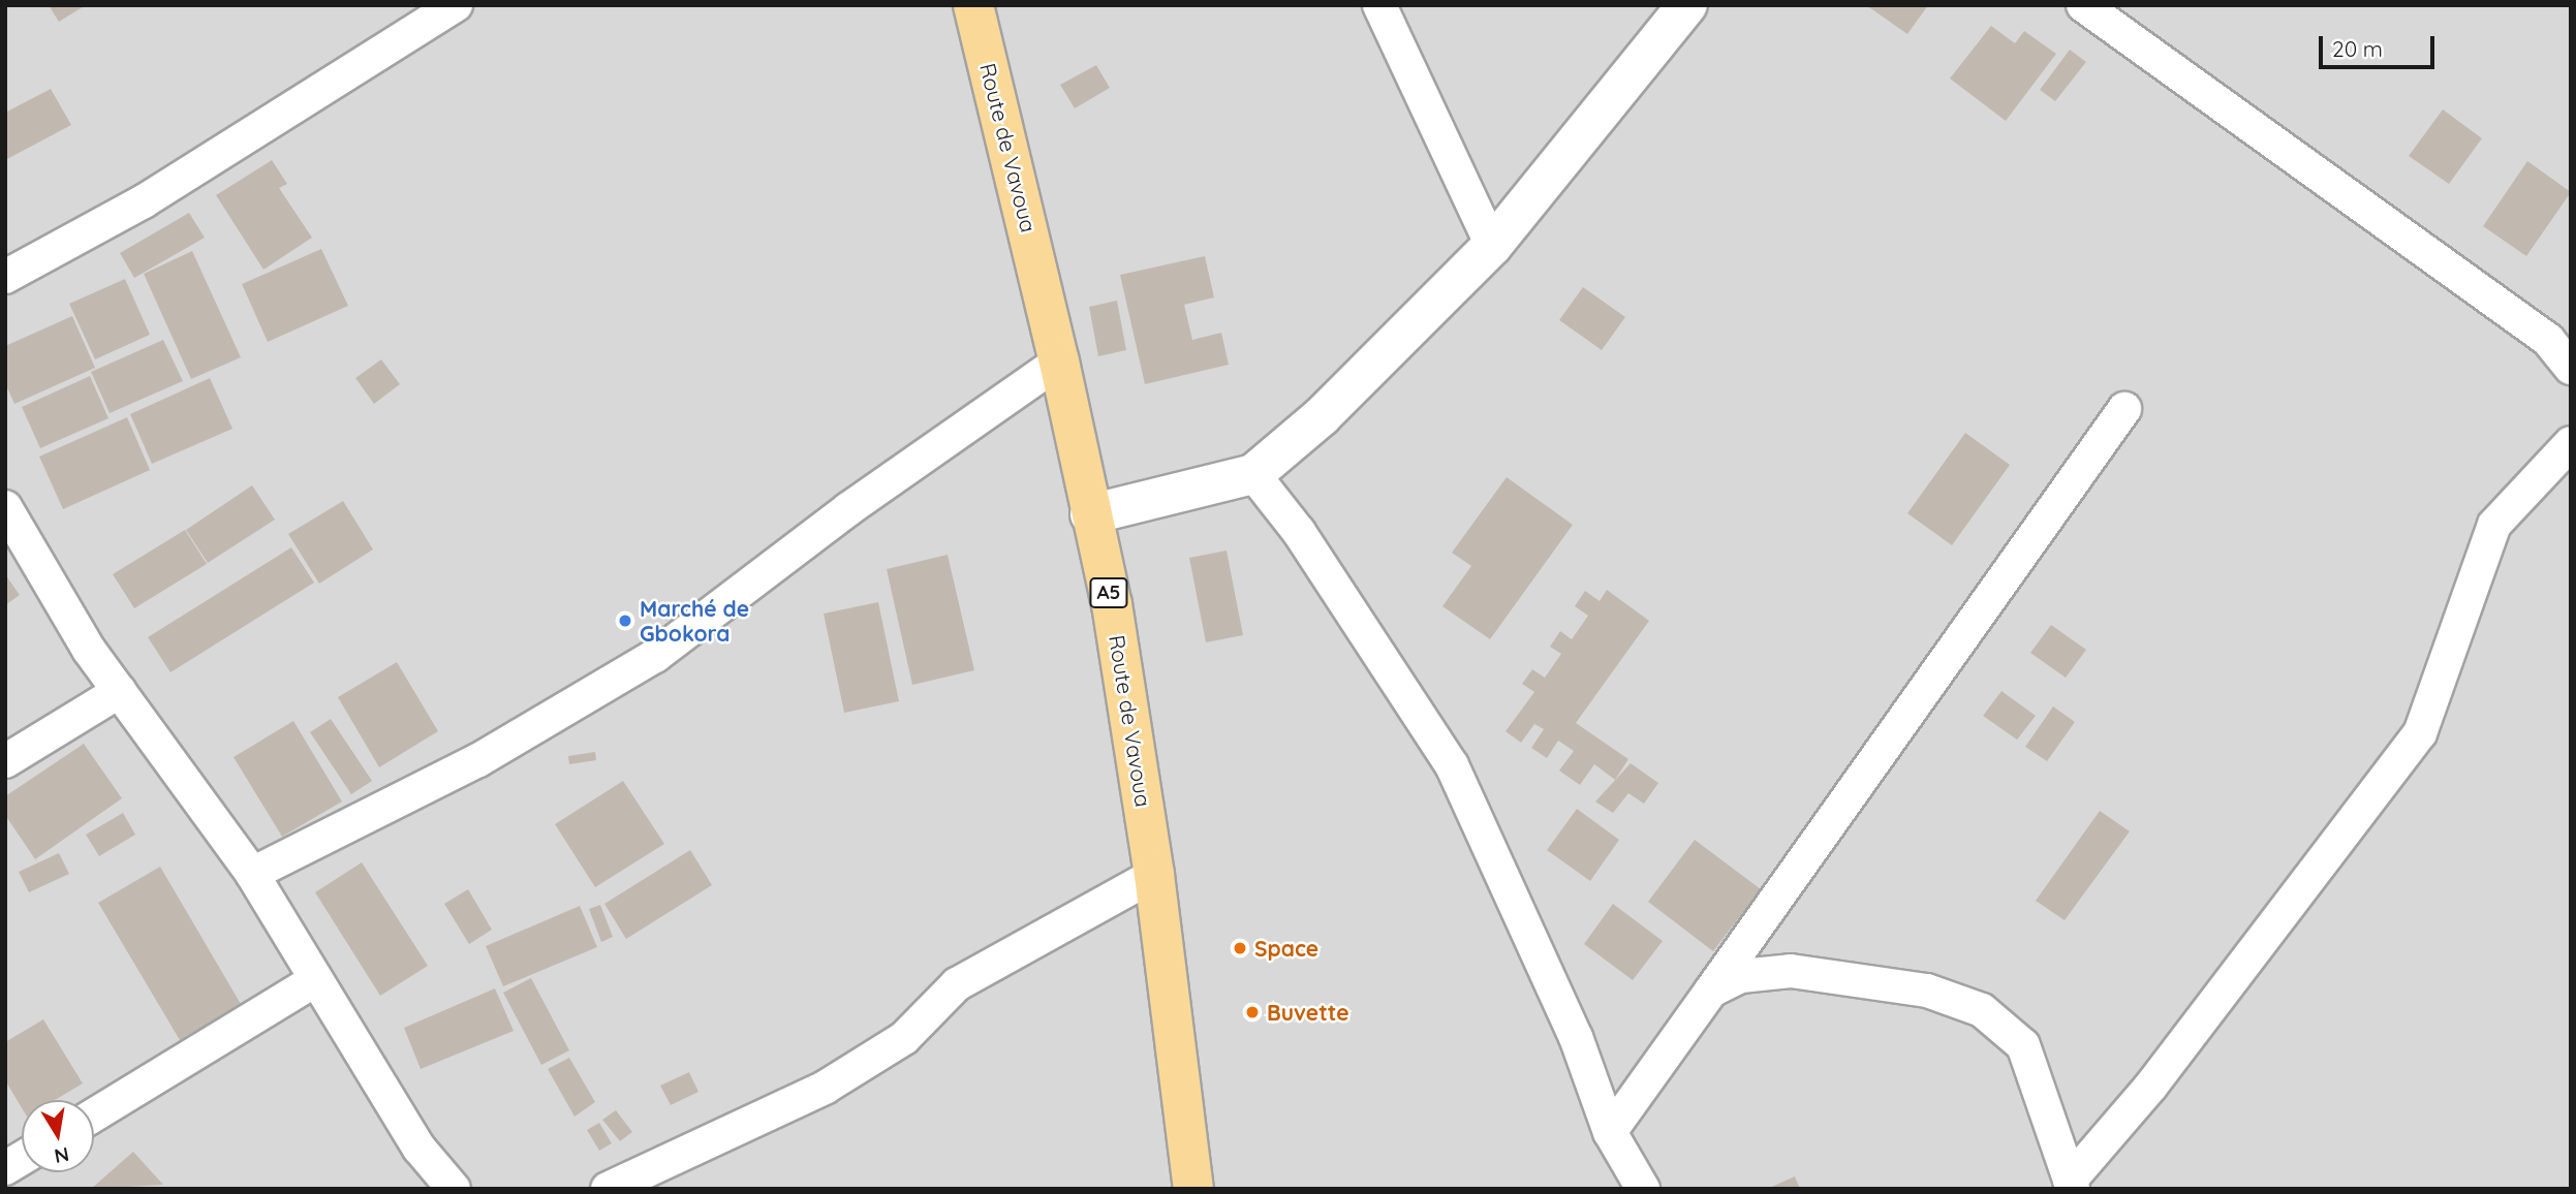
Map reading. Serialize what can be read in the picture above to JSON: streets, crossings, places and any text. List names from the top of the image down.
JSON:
{
  "streets": {
    "main road": ["Route de Vavoua", "A5"]
  },
  "places": ["Marché de Gbokora", "Space", "Buvette"],
  "scale_bar": "20 m",
  "north": "bottom"
}
